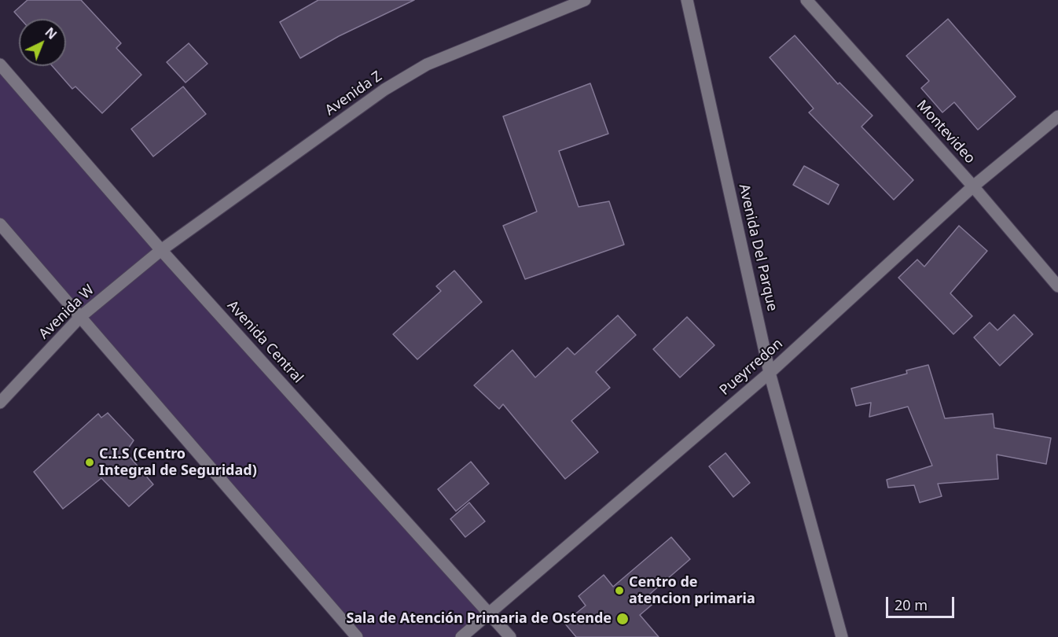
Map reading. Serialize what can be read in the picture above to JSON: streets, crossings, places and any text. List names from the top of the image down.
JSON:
{
  "streets": {
    "street": [
      "Avenida Z",
      "Montevideo",
      "Avenida Del Parque",
      "Avenida W",
      "Avenida Central",
      "Pueyrredon"
    ]
  },
  "crossings": [
    ["Avenida Z", "Avenida W"],
    ["Avenida Z", "Avenida Central"],
    ["Montevideo", "Pueyrredon"],
    ["Avenida Del Parque", "Pueyrredon"],
    ["Avenida W", "Avenida Central"],
    ["Avenida Central", "Pueyrredon"]
  ],
  "places": ["C.I.S (Centro Integral de Seguridad)", "Centro de atencion primaria", "Sala de Atención Primaria de Ostende"],
  "scale_bar": "20 m",
  "north": "top right"
}
